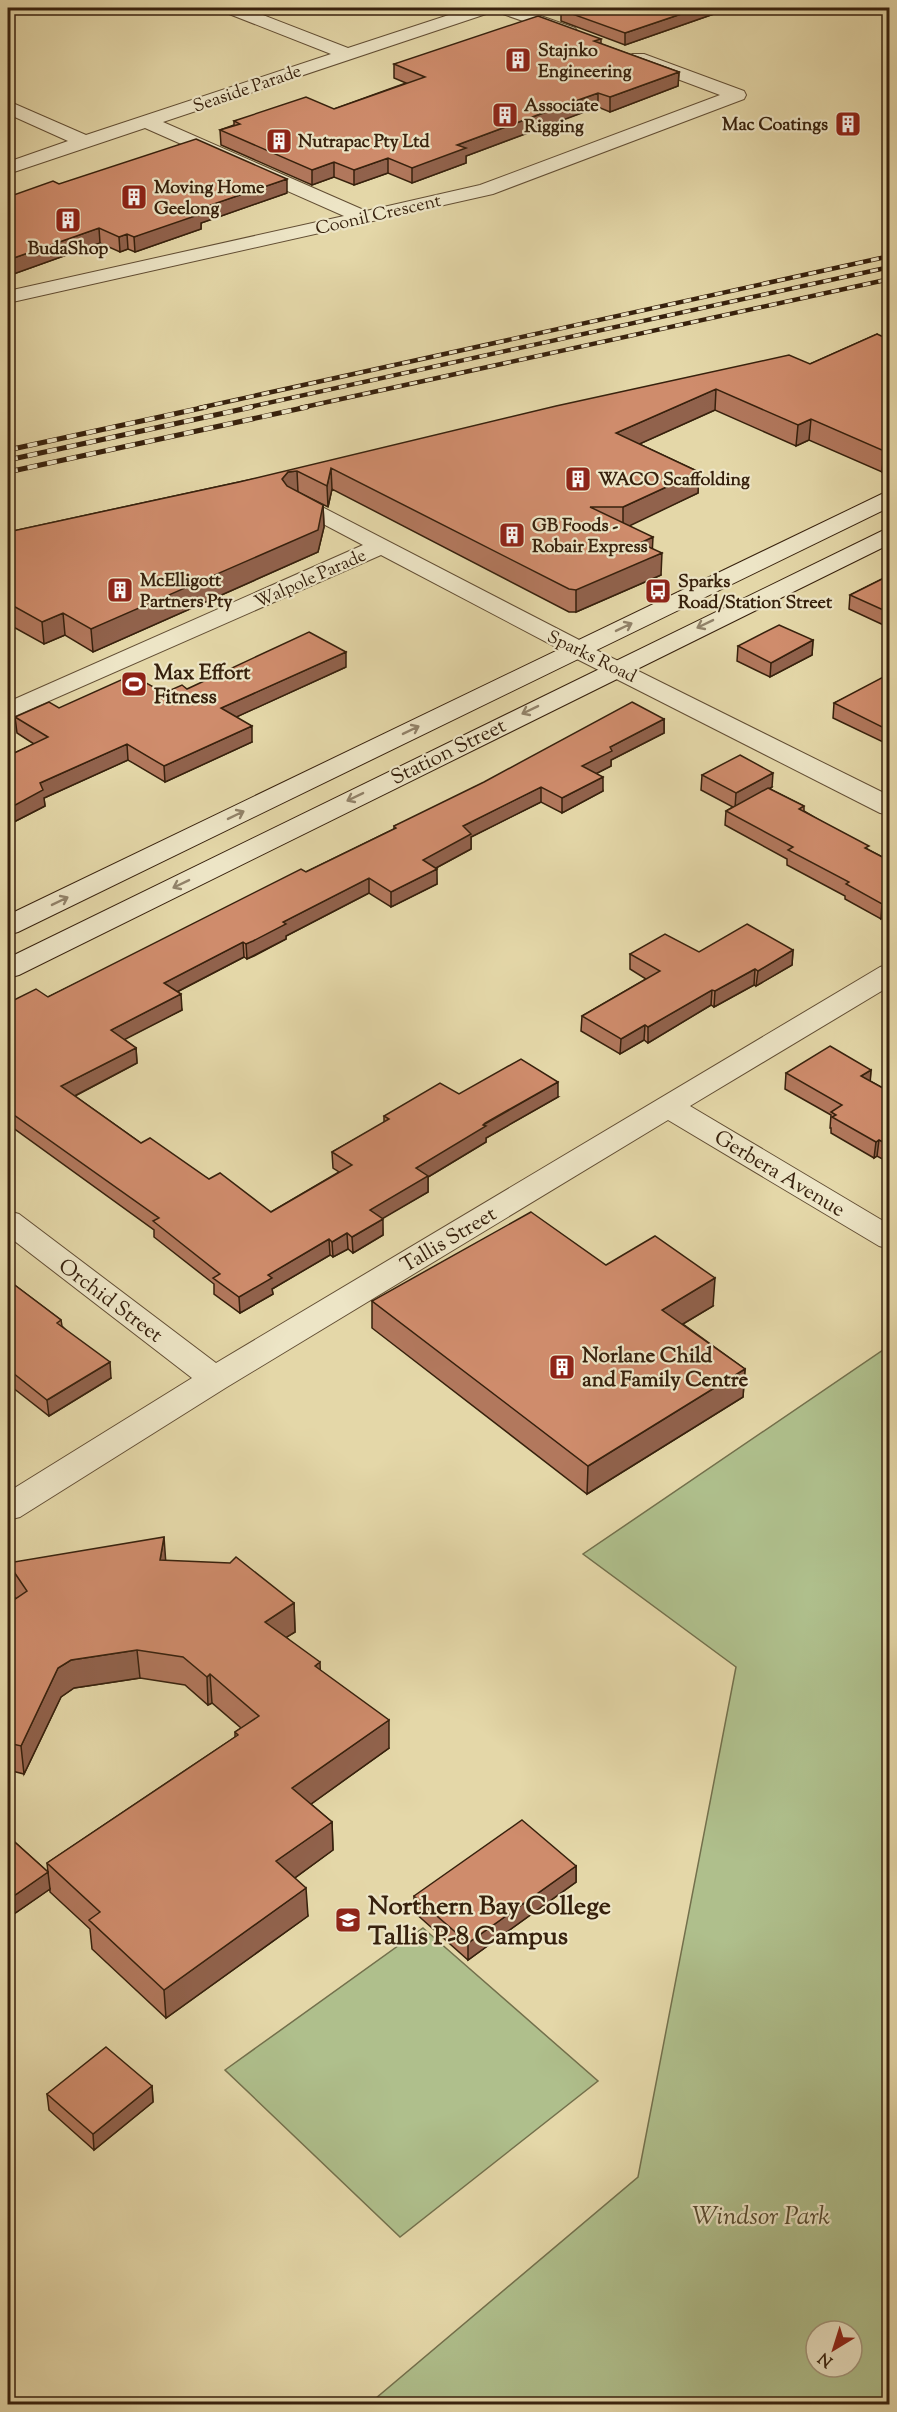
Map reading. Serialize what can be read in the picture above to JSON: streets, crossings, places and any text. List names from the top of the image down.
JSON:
{
  "streets": {
    "main road": ["Sparks Road", "Station Street"],
    "street": [
      "Seaside Parade",
      "Coonil Crescent",
      "Walpole Parade",
      "Gerbera Avenue",
      "Tallis Street",
      "Orchid Street"
    ]
  },
  "crossings": [
    ["Walpole Parade", "Sparks Road"],
    ["Sparks Road", "Station Street"],
    ["Gerbera Avenue", "Tallis Street"],
    ["Tallis Street", "Orchid Street"]
  ],
  "parks": ["Windsor Park"],
  "places": {
    "building": [
      "Stajnko Engineering",
      "Associate Rigging",
      "Mac Coatings",
      "Nutrapac Pty Ltd",
      "Moving Home Geelong",
      "BudaShop",
      "WACO Scaffolding",
      "GB Foods - Robair Express",
      "McElligott Partners Pty",
      "Norlane Child and Family Centre"
    ],
    "bus stop": ["Sparks Road/Station Street"],
    "sports": ["Max Effort Fitness"],
    "school or university": ["Northern Bay College Tallis P-8 Campus"]
  },
  "north": "bottom left"
}
